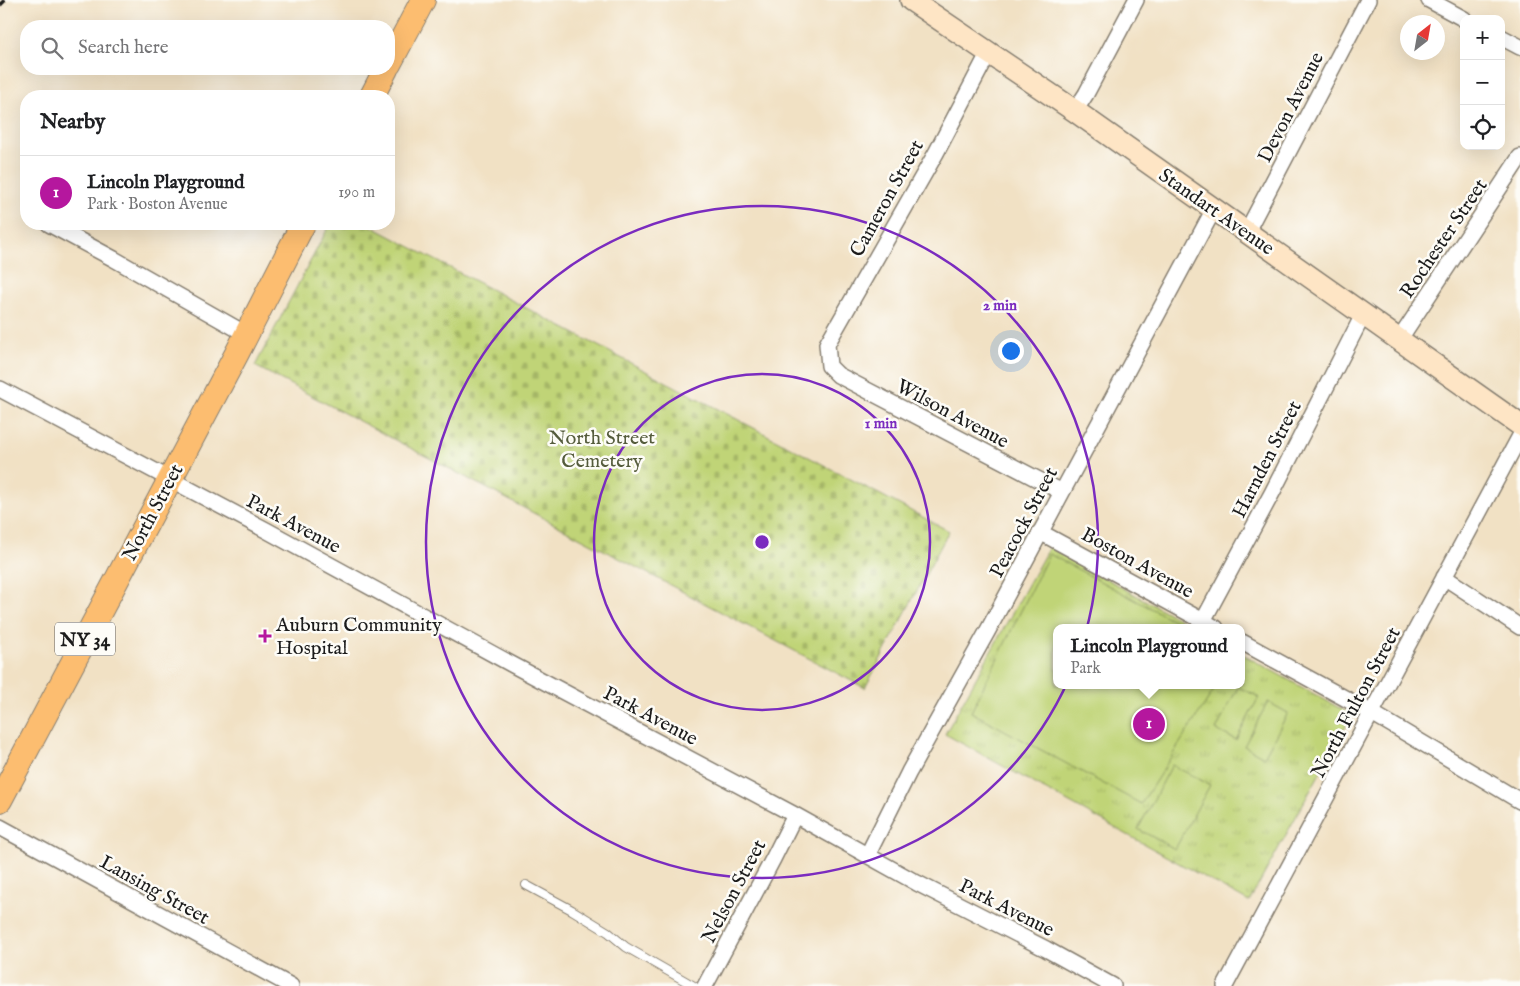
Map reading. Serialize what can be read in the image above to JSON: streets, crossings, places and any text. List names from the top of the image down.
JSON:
{
  "streets": {
    "main road": ["North Street", "NY 34"],
    "street": [
      "Devon Avenue",
      "Cameron Street",
      "Standart Avenue",
      "Rochester Street",
      "Wilson Avenue",
      "Harnden Street",
      "Peacock Street",
      "Park Avenue",
      "Boston Avenue",
      "North Fulton Street",
      "Lansing Street",
      "Nelson Street"
    ]
  },
  "crossings": [
    ["Devon Avenue", "Standart Avenue"],
    ["Cameron Street", "Standart Avenue"],
    ["Cameron Street", "Wilson Avenue"],
    ["Standart Avenue", "Rochester Street"],
    ["Standart Avenue", "Harnden Street"],
    ["Standart Avenue", "Peacock Street"],
    ["Wilson Avenue", "Peacock Street"],
    ["Harnden Street", "Boston Avenue"],
    ["North Street", "Park Avenue"],
    ["Peacock Street", "Park Avenue"],
    ["Peacock Street", "Boston Avenue"],
    ["Park Avenue", "Nelson Street"]
  ],
  "parks": ["North Street Cemetery"],
  "places": {
    "health": ["Auburn Community Hospital"]
  },
  "north": "top right",
  "page": {
    "map_buttons": ["+", "−"],
    "search": "Search here",
    "heading": "Nearby",
    "list": [
      {
        "mark": "1",
        "name": "Lincoln Playground",
        "note": "Park · Boston Avenue",
        "value": "190 m"
      }
    ],
    "popup": ["Lincoln Playground", "Park"],
    "pins": "1"
  },
  "rings": ["2 min", "1 min"]
}
